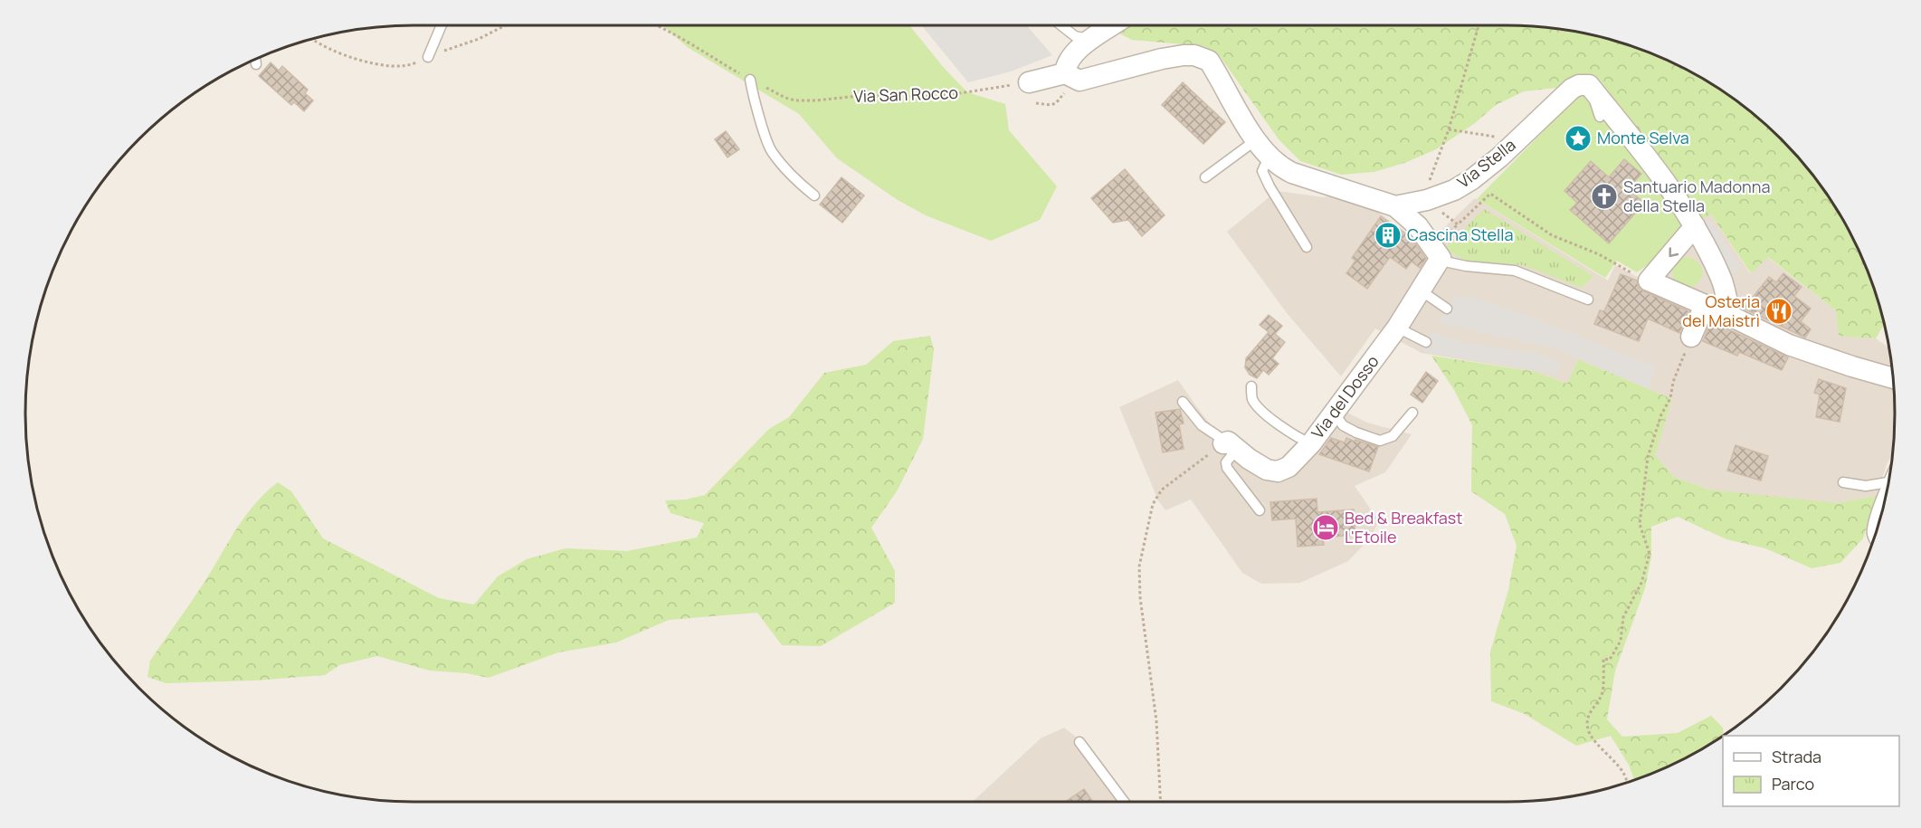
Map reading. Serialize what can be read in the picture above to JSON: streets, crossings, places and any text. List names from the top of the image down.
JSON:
{
  "streets": {
    "street": ["Via Stella", "Via del Dosso"],
    "path": ["Via San Rocco"]
  },
  "places": {
    "place": ["Monte Selva"],
    "church": ["Santuario Madonna della Stella"],
    "building": ["Cascina Stella"],
    "restaurant": ["Osteria del Maistrì"],
    "hotel": ["Bed & Breakfast L'Etoile"]
  },
  "legend": ["Strada", "Parco"]
}
